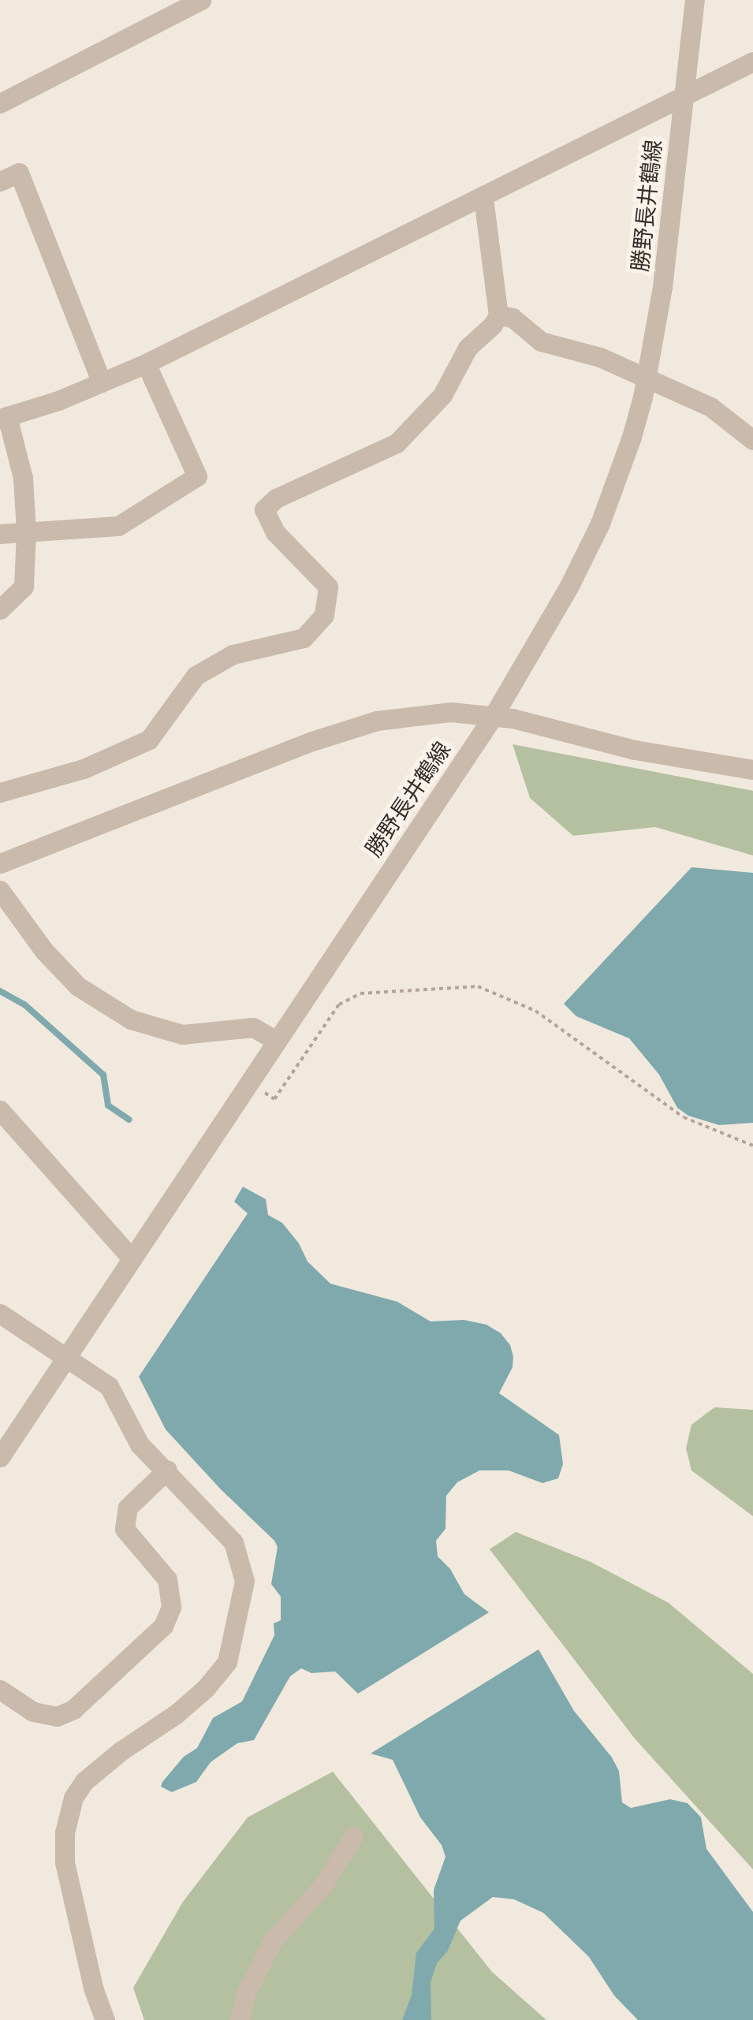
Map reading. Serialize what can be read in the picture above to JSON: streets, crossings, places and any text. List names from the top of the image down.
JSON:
{
  "streets": {
    "street": ["勝野長井鶴線"]
  }
}
